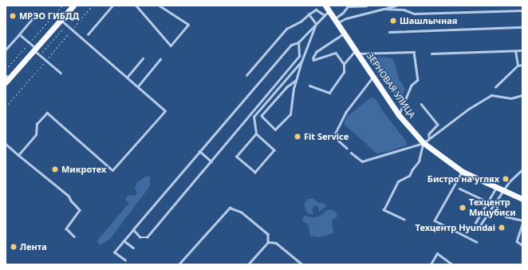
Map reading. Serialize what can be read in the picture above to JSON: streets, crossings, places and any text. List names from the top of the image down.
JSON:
{
  "streets": {
    "main road": ["ЗЕРНОВАЯ УЛИЦА"]
  },
  "places": [
    "МРЭО ГИБДД",
    "Шашлычная",
    "Fit Service",
    "Микротех",
    "Бистро на углях",
    "Техцентр Мицубиси",
    "Техцентр Hyundai",
    "Лента"
  ]
}
